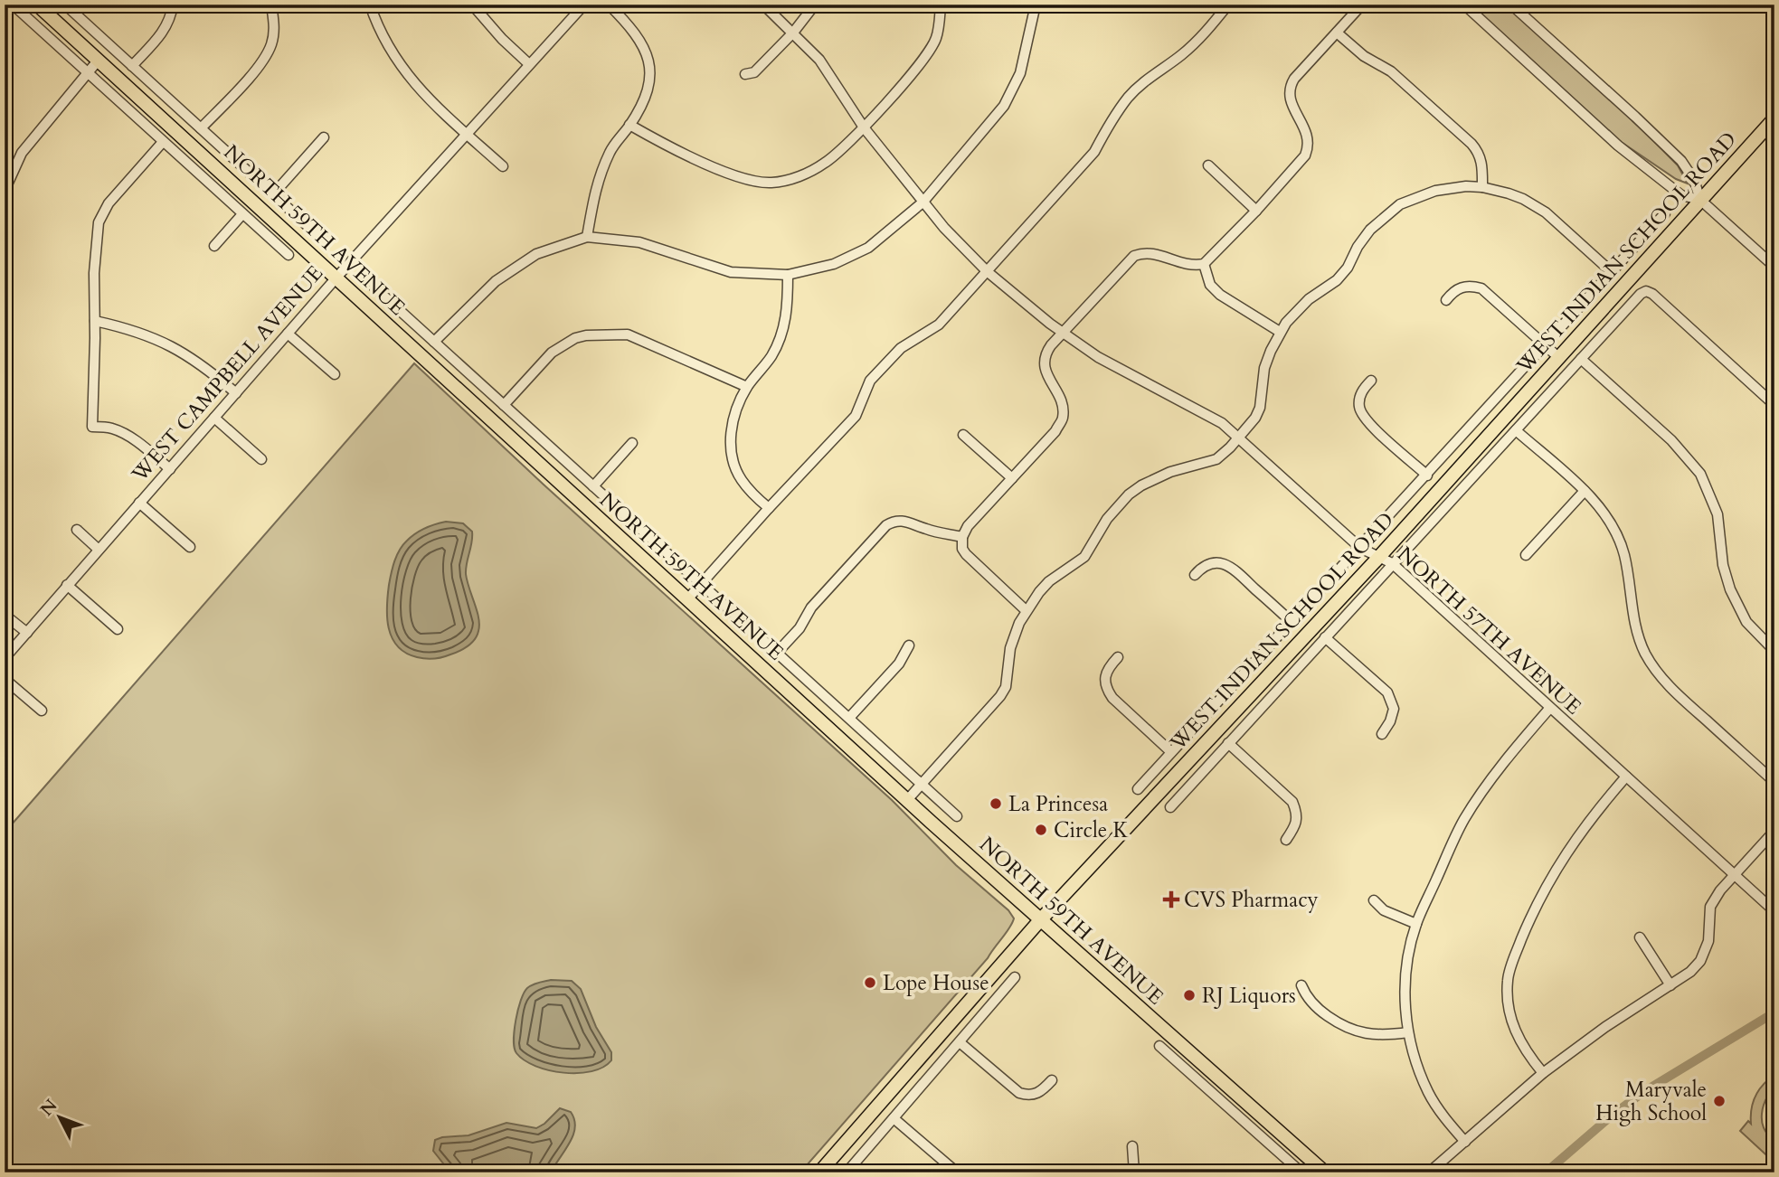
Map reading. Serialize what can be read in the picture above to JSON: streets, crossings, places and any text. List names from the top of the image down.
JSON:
{
  "streets": {
    "main road": ["NORTH 59TH AVENUE", "WEST INDIAN SCHOOL ROAD"],
    "street": ["WEST CAMPBELL AVENUE", "NORTH 57TH AVENUE"]
  },
  "crossings": [
    ["NORTH 59TH AVENUE", "WEST INDIAN SCHOOL ROAD"],
    ["NORTH 59TH AVENUE", "WEST CAMPBELL AVENUE"],
    ["WEST INDIAN SCHOOL ROAD", "NORTH 57TH AVENUE"]
  ],
  "places": {
    "other": [
      "La Princesa",
      "Circle K",
      "Lope House",
      "RJ Liquors",
      "Maryvale High School"
    ],
    "health": ["CVS Pharmacy"]
  },
  "north": "top left"
}
